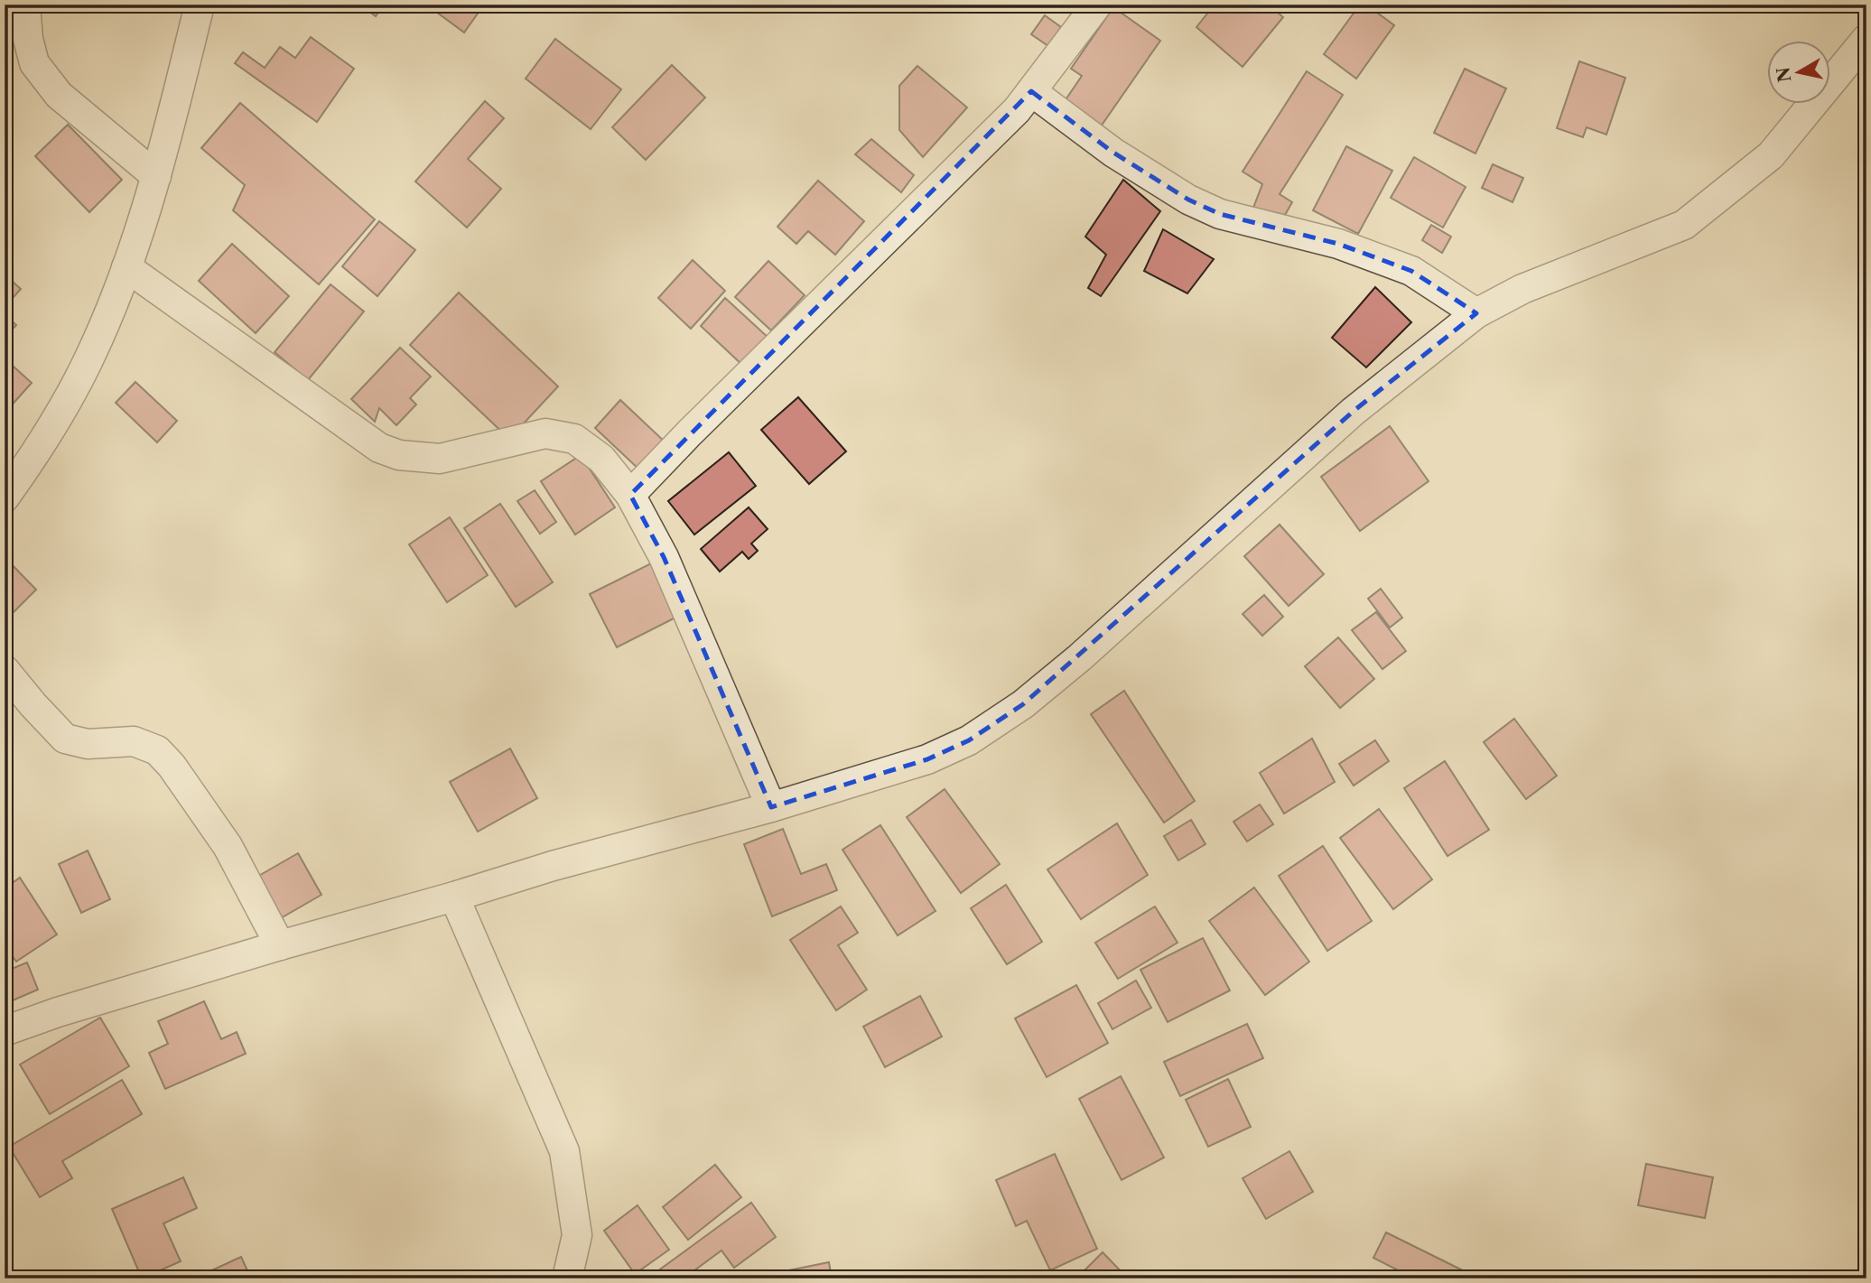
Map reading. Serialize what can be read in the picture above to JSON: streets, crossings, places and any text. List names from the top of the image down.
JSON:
{
  "north": "left"
}
